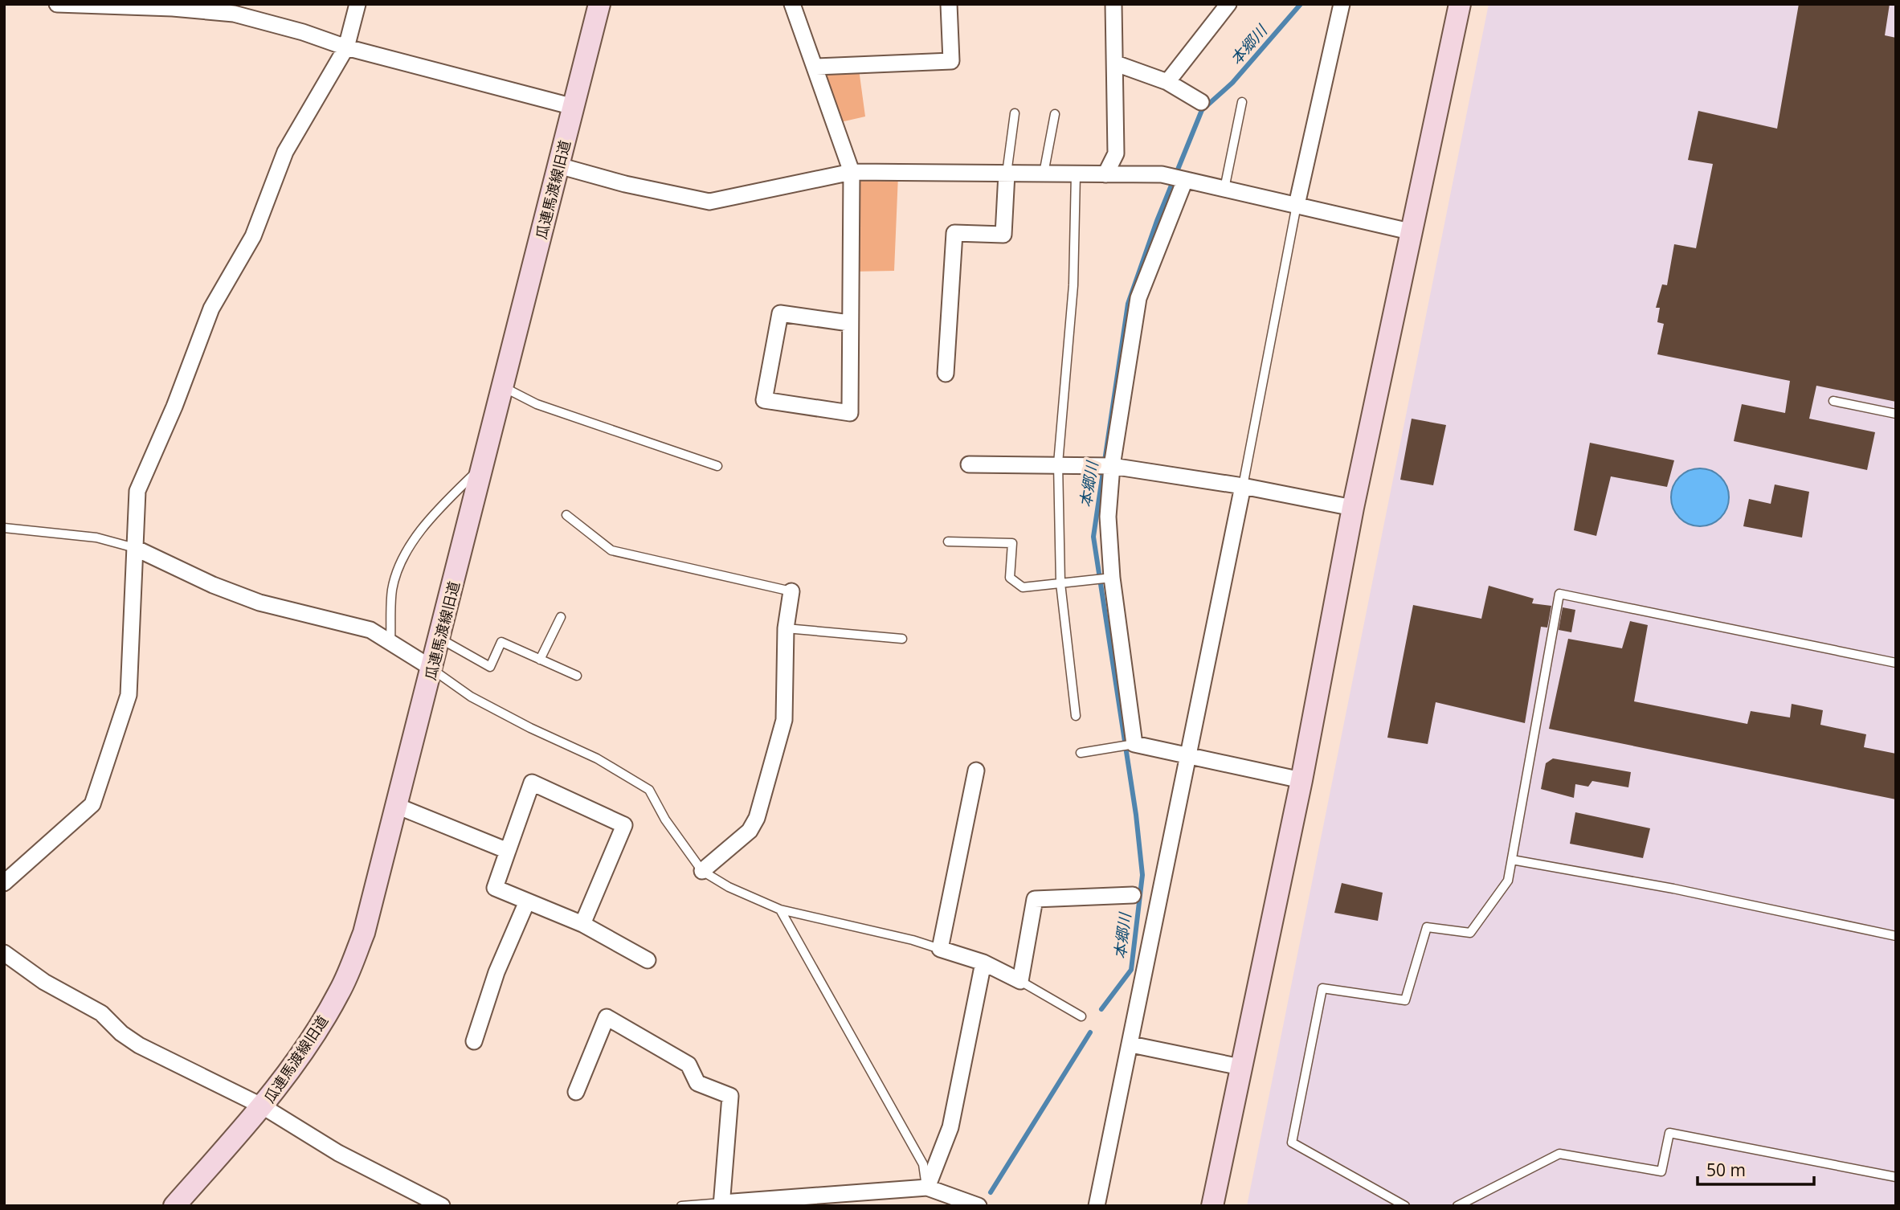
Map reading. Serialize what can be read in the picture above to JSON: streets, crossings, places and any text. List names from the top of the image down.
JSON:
{
  "streets": {
    "street": ["瓜連馬渡線旧道"]
  },
  "water": ["本郷川"],
  "scale_bar": "50 m"
}
